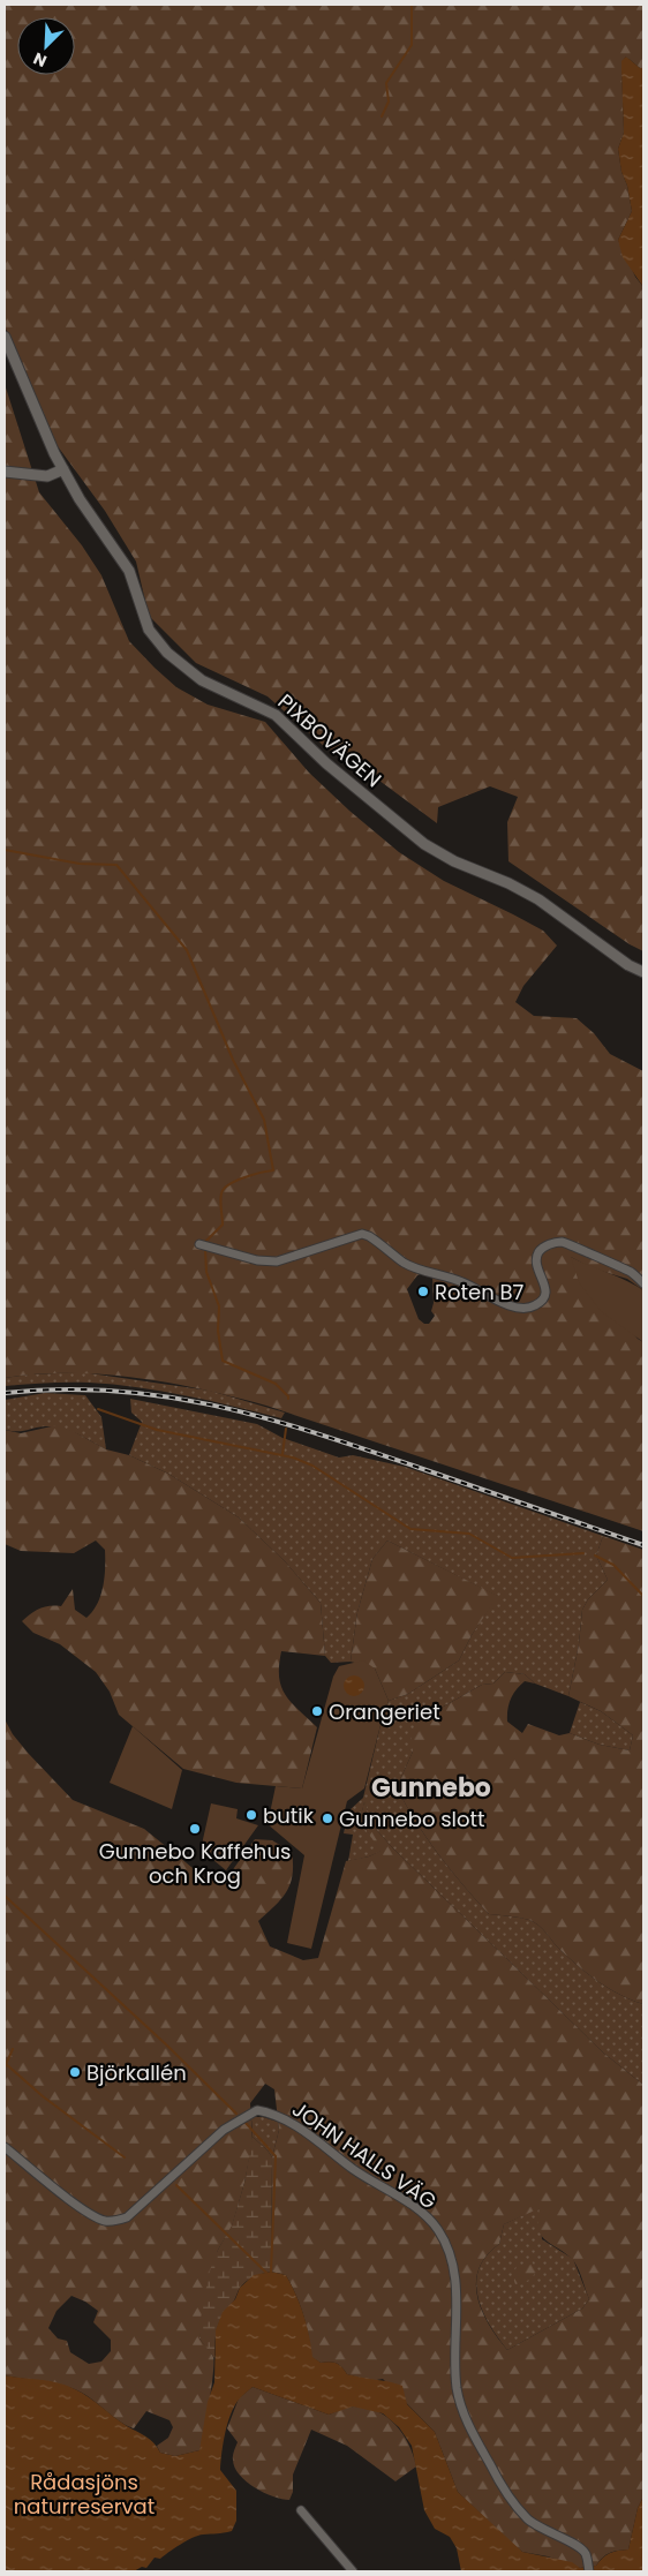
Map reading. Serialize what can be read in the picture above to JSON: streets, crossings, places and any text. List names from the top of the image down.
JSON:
{
  "streets": {
    "street": ["PIXBOVÄGEN", "JOHN HALLS VÄG"]
  },
  "districts": ["Gunnebo"],
  "parks": ["Rådasjöns naturreservat"],
  "places": [
    "Roten B7",
    "Orangeriet",
    "butik",
    "Gunnebo slott",
    "Gunnebo Kaffehus och Krog",
    "Björkallén"
  ],
  "north": "bottom left"
}
